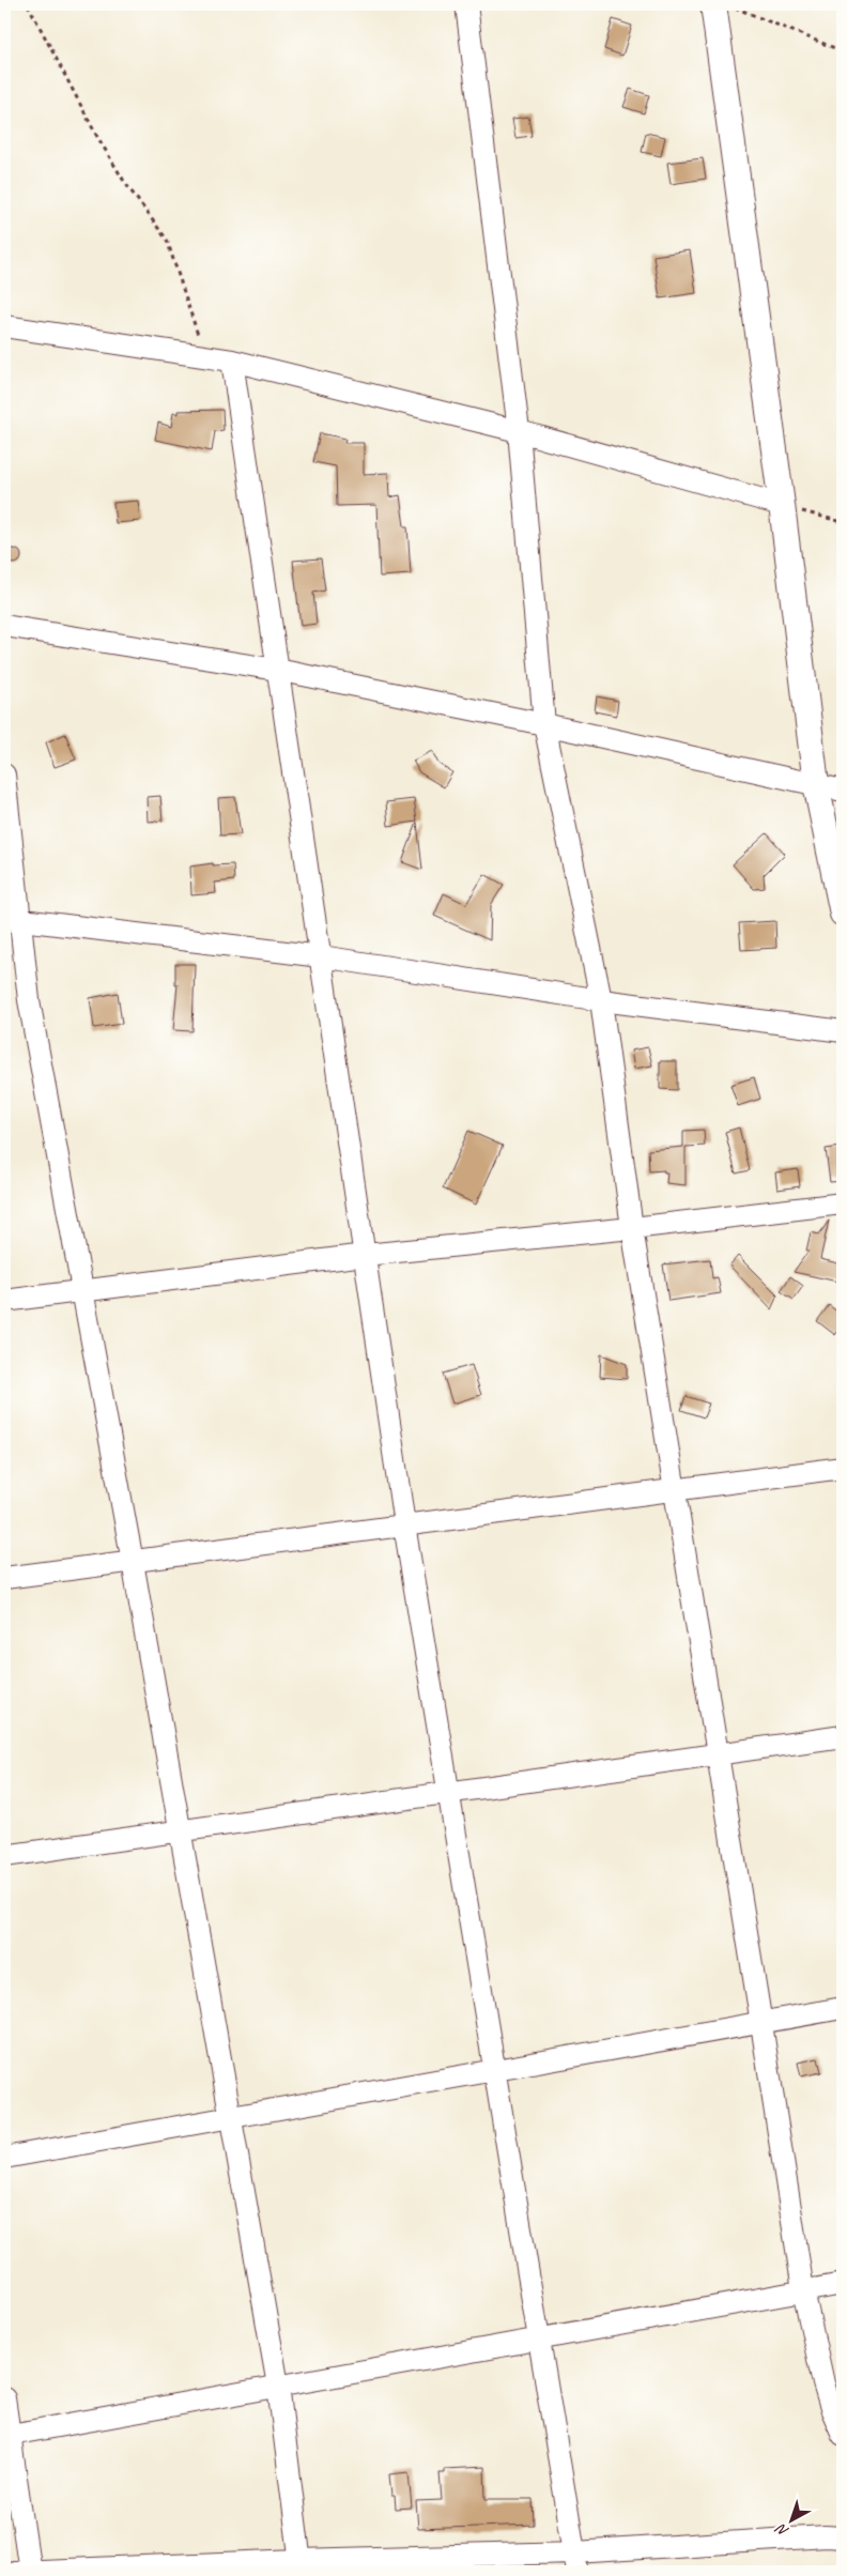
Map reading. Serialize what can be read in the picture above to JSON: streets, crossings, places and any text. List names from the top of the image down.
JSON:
{
  "north": "bottom left"
}
